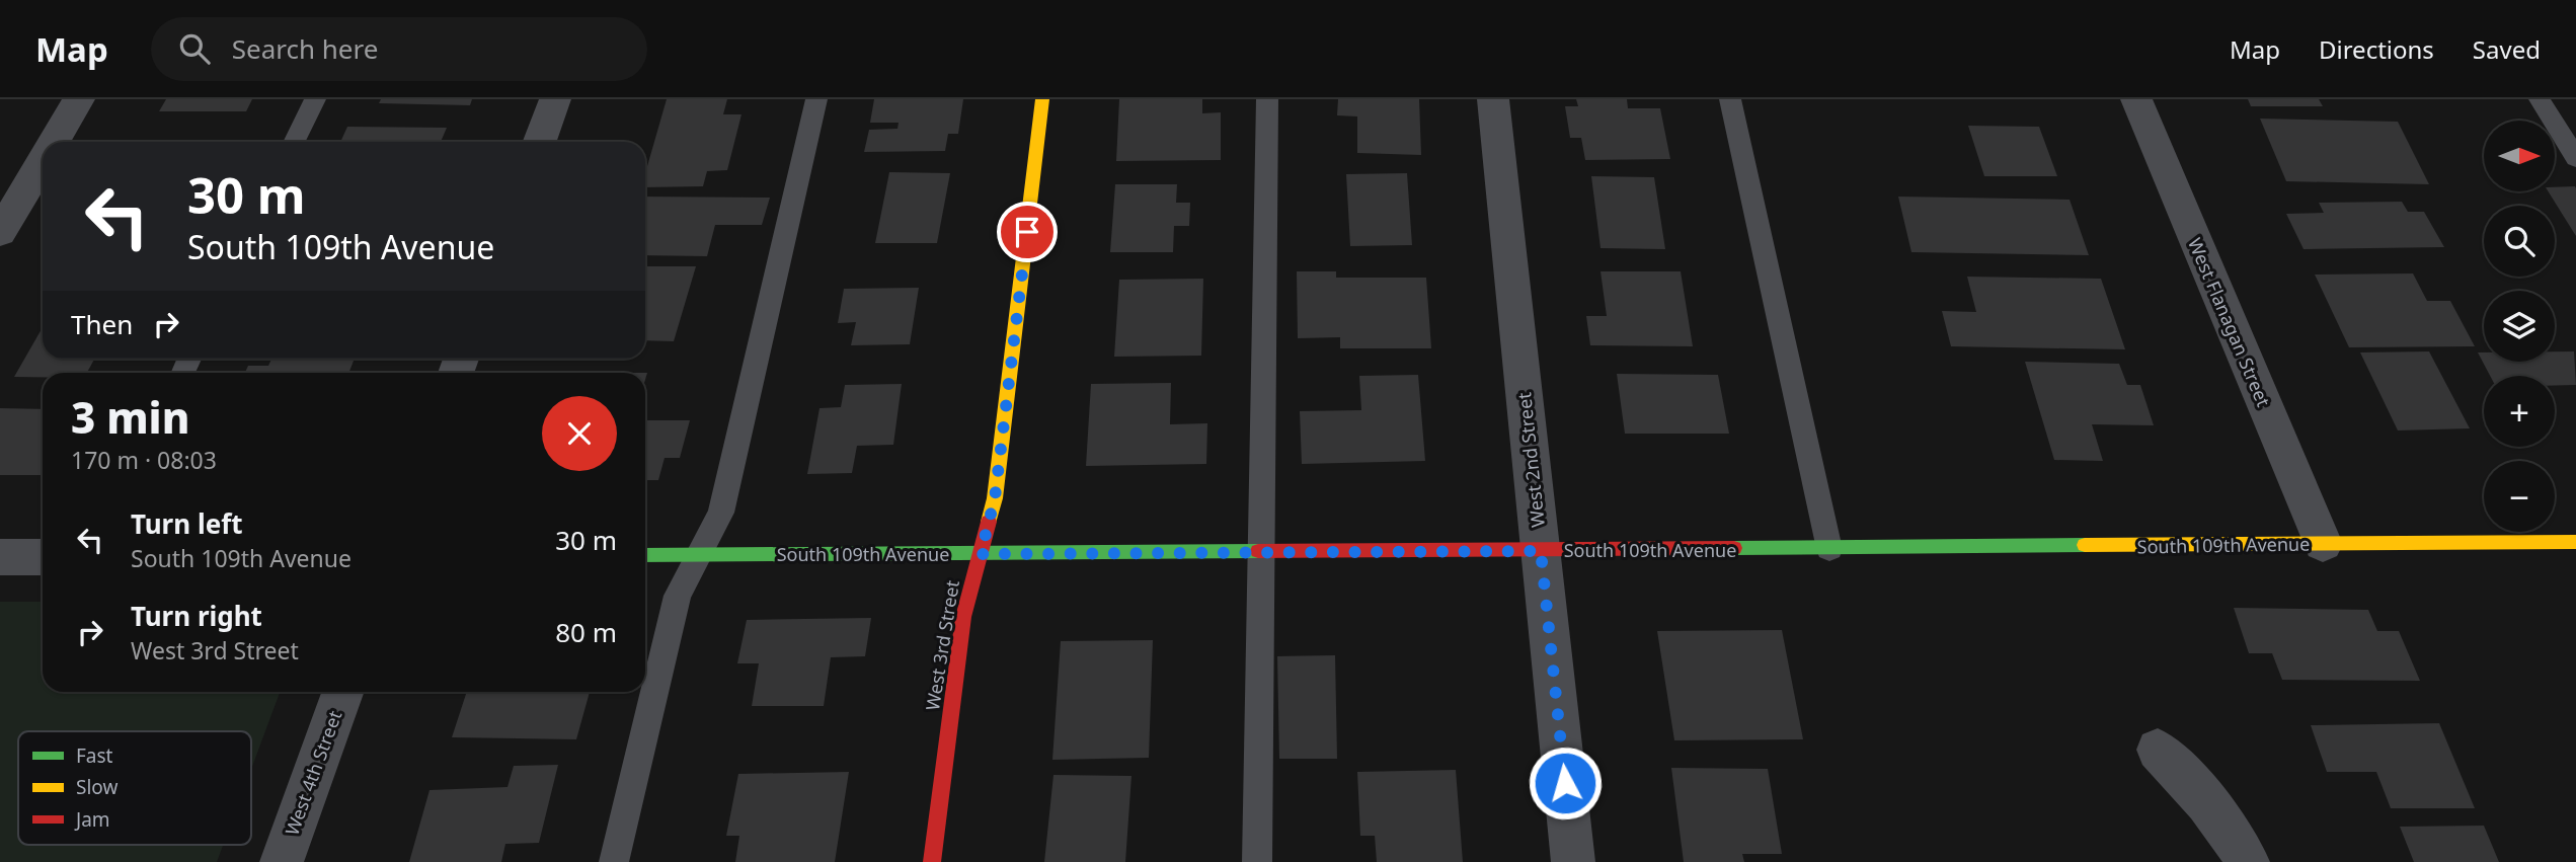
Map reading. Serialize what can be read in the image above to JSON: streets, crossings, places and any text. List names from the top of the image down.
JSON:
{
  "streets": {
    "street": [
      "West Flanagan Street",
      "West 2nd Street",
      "South 109th Avenue",
      "West 3rd Street",
      "West 4th Street"
    ]
  },
  "crossings": [
    ["West Flanagan Street", "South 109th Avenue"],
    ["West 2nd Street", "South 109th Avenue"],
    ["South 109th Avenue", "West 3rd Street"]
  ],
  "legend": ["Fast", "Slow", "Jam"],
  "north": "right",
  "page": {
    "header": "Map",
    "search": "Search here",
    "nav": ["Map", "Directions", "Saved"],
    "map_buttons": ["+", "−"],
    "turn": ["30 m", "South 109th Avenue"],
    "then": "Then",
    "heading": ["3 min", "170 m · 08:03"],
    "list": [
      {
        "name": "Turn left",
        "note": "South 109th Avenue",
        "value": "30 m"
      },
      {
        "name": "Turn right",
        "note": "West 3rd Street",
        "value": "80 m"
      }
    ]
  }
}
